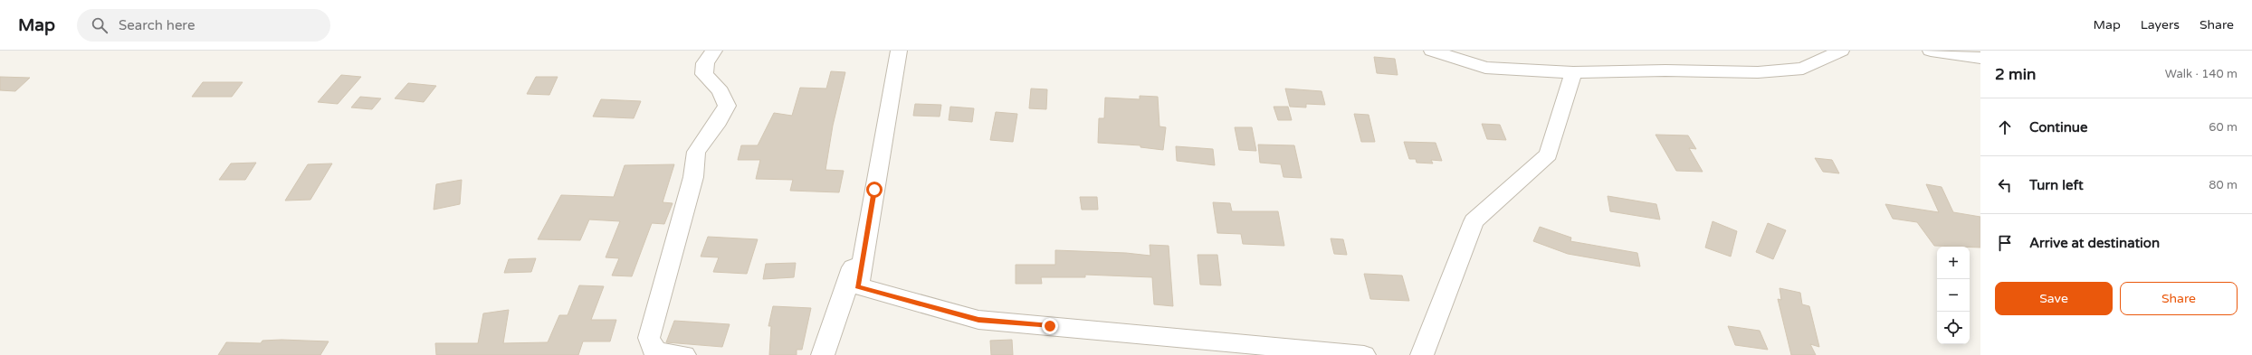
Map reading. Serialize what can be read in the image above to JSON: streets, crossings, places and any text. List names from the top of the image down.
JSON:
{
  "page": {
    "header": "Map",
    "search": "Search here",
    "nav": ["Map", "Layers", "Share"],
    "heading": ["2 min", "Walk · 140 m"],
    "list": [
      ["Continue", "60 m"],
      ["Turn left", "80 m"],
      "Arrive at destination"
    ],
    "map_buttons": ["+", "−"],
    "buttons": ["Save", "Share"]
  }
}
